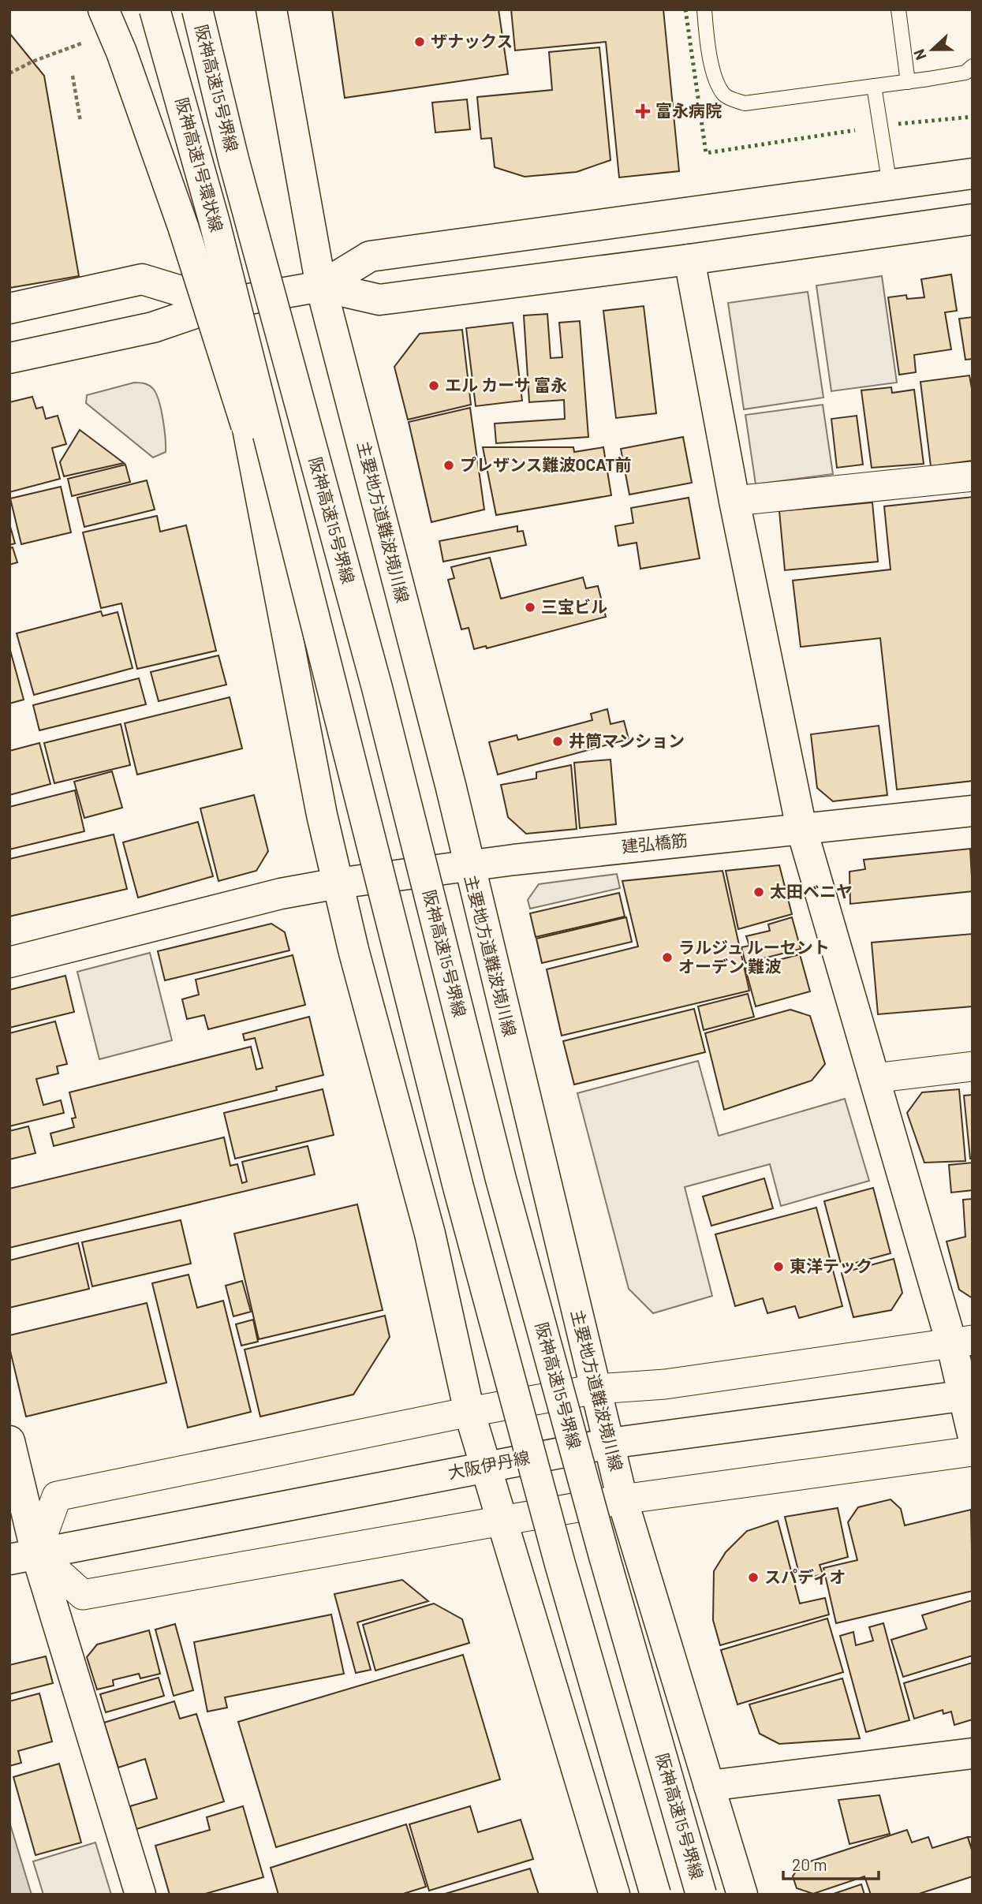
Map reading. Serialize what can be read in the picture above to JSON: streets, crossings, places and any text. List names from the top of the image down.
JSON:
{
  "streets": {
    "main road": [
      "阪神高速15号堺線",
      "阪神高速1号環状線",
      "主要地方道難波境川線",
      "建弘橋筋",
      "大阪伊丹線"
    ]
  },
  "crossings": [
    ["主要地方道難波境川線", "建弘橋筋"],
    ["主要地方道難波境川線", "大阪伊丹線"]
  ],
  "places": {
    "other": [
      "ザナックス",
      "エル カーサ 富永",
      "プレザンス難波OCAT前",
      "三宝ビル",
      "井筒マンション",
      "太田ベニヤ",
      "ラルジュ ルーセント オーデン 難波",
      "東洋テック",
      "スパディオ"
    ],
    "health": ["富永病院"]
  },
  "scale_bar": "20 m",
  "north": "left"
}
